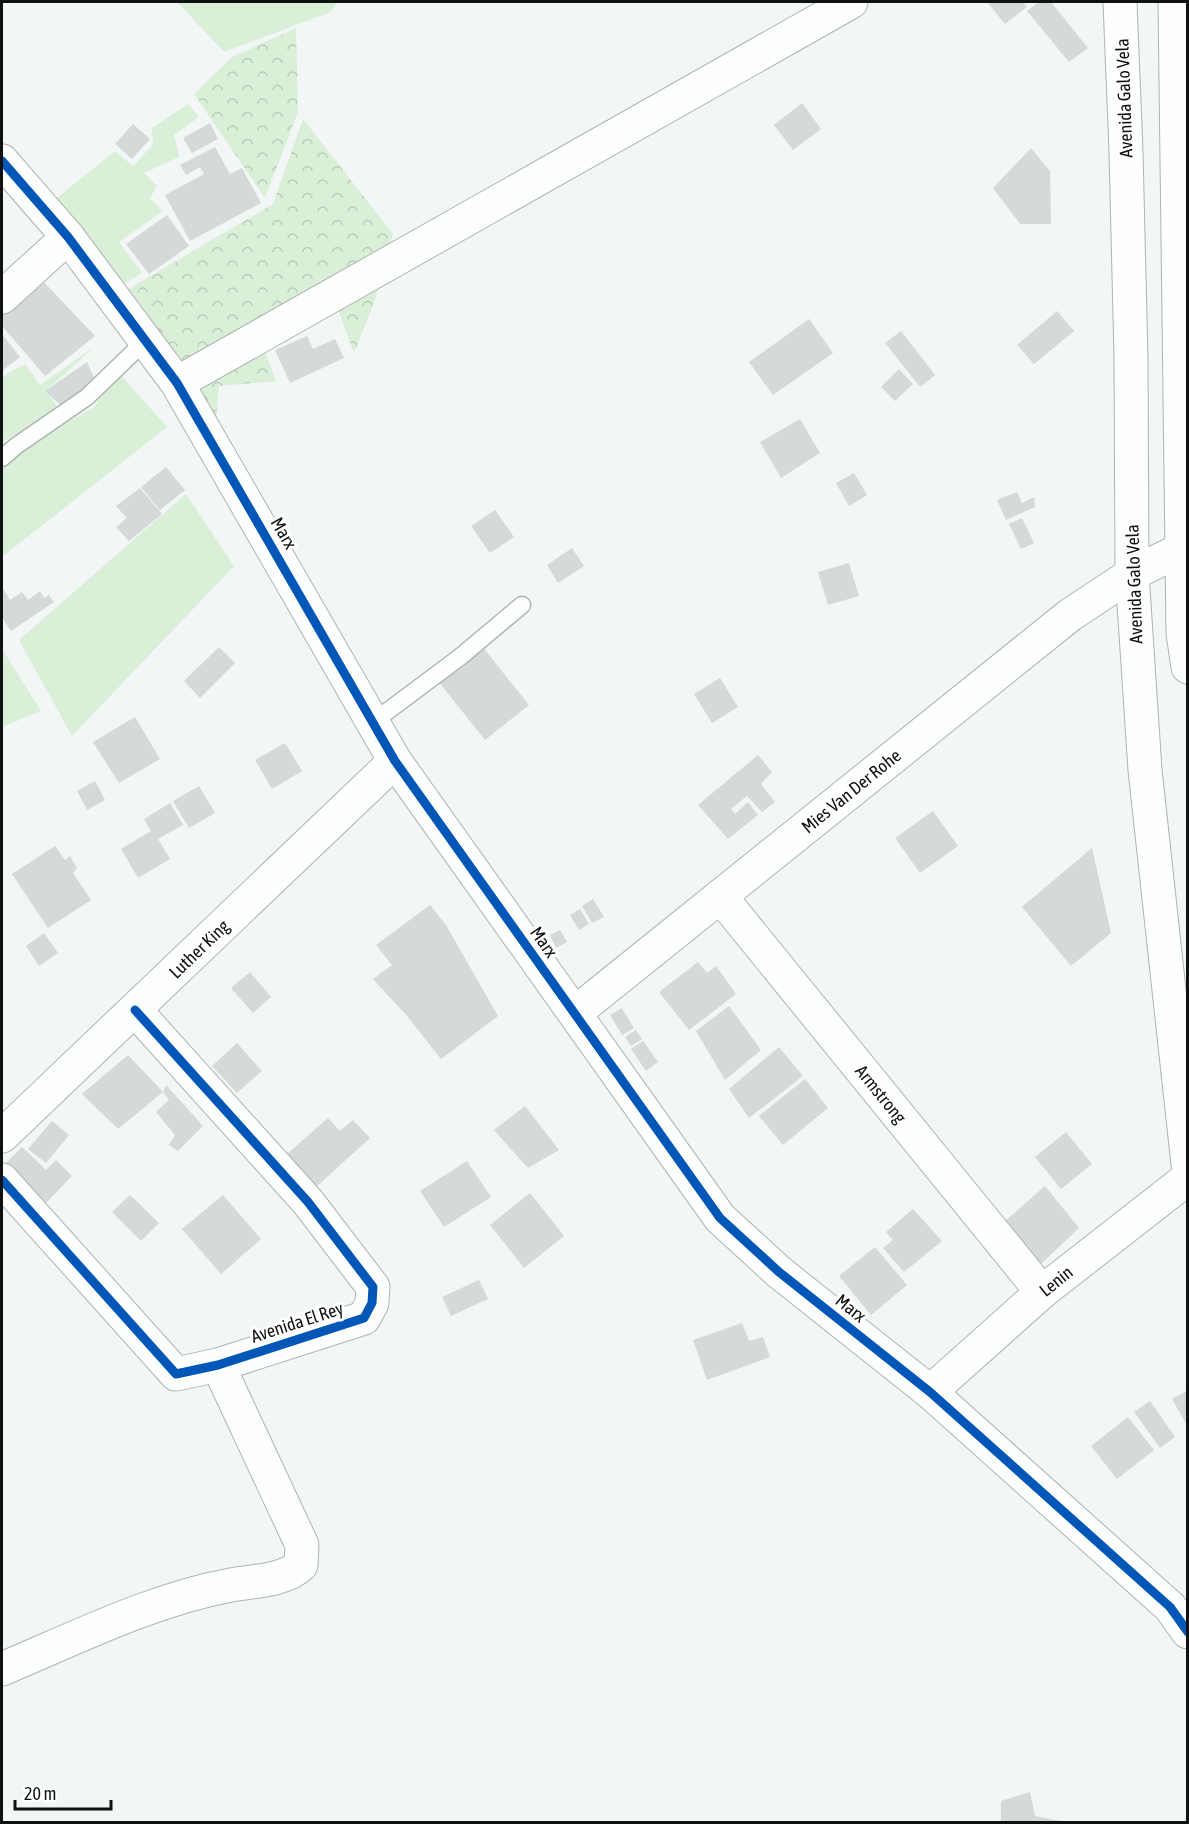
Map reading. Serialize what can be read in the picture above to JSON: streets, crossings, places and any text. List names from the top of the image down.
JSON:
{
  "streets": {
    "street": [
      "Avenida Galo Vela",
      "Marx",
      "Mies Van Der Rohe",
      "Luther King",
      "Armstrong",
      "Lenin",
      "Avenida El Rey"
    ]
  },
  "crossings": [
    ["Avenida Galo Vela", "Mies Van Der Rohe"],
    ["Marx", "Mies Van Der Rohe"],
    ["Marx", "Luther King"],
    ["Marx", "Lenin"],
    ["Mies Van Der Rohe", "Armstrong"],
    ["Luther King", "Avenida El Rey"],
    ["Armstrong", "Lenin"]
  ],
  "scale_bar": "20 m"
}
